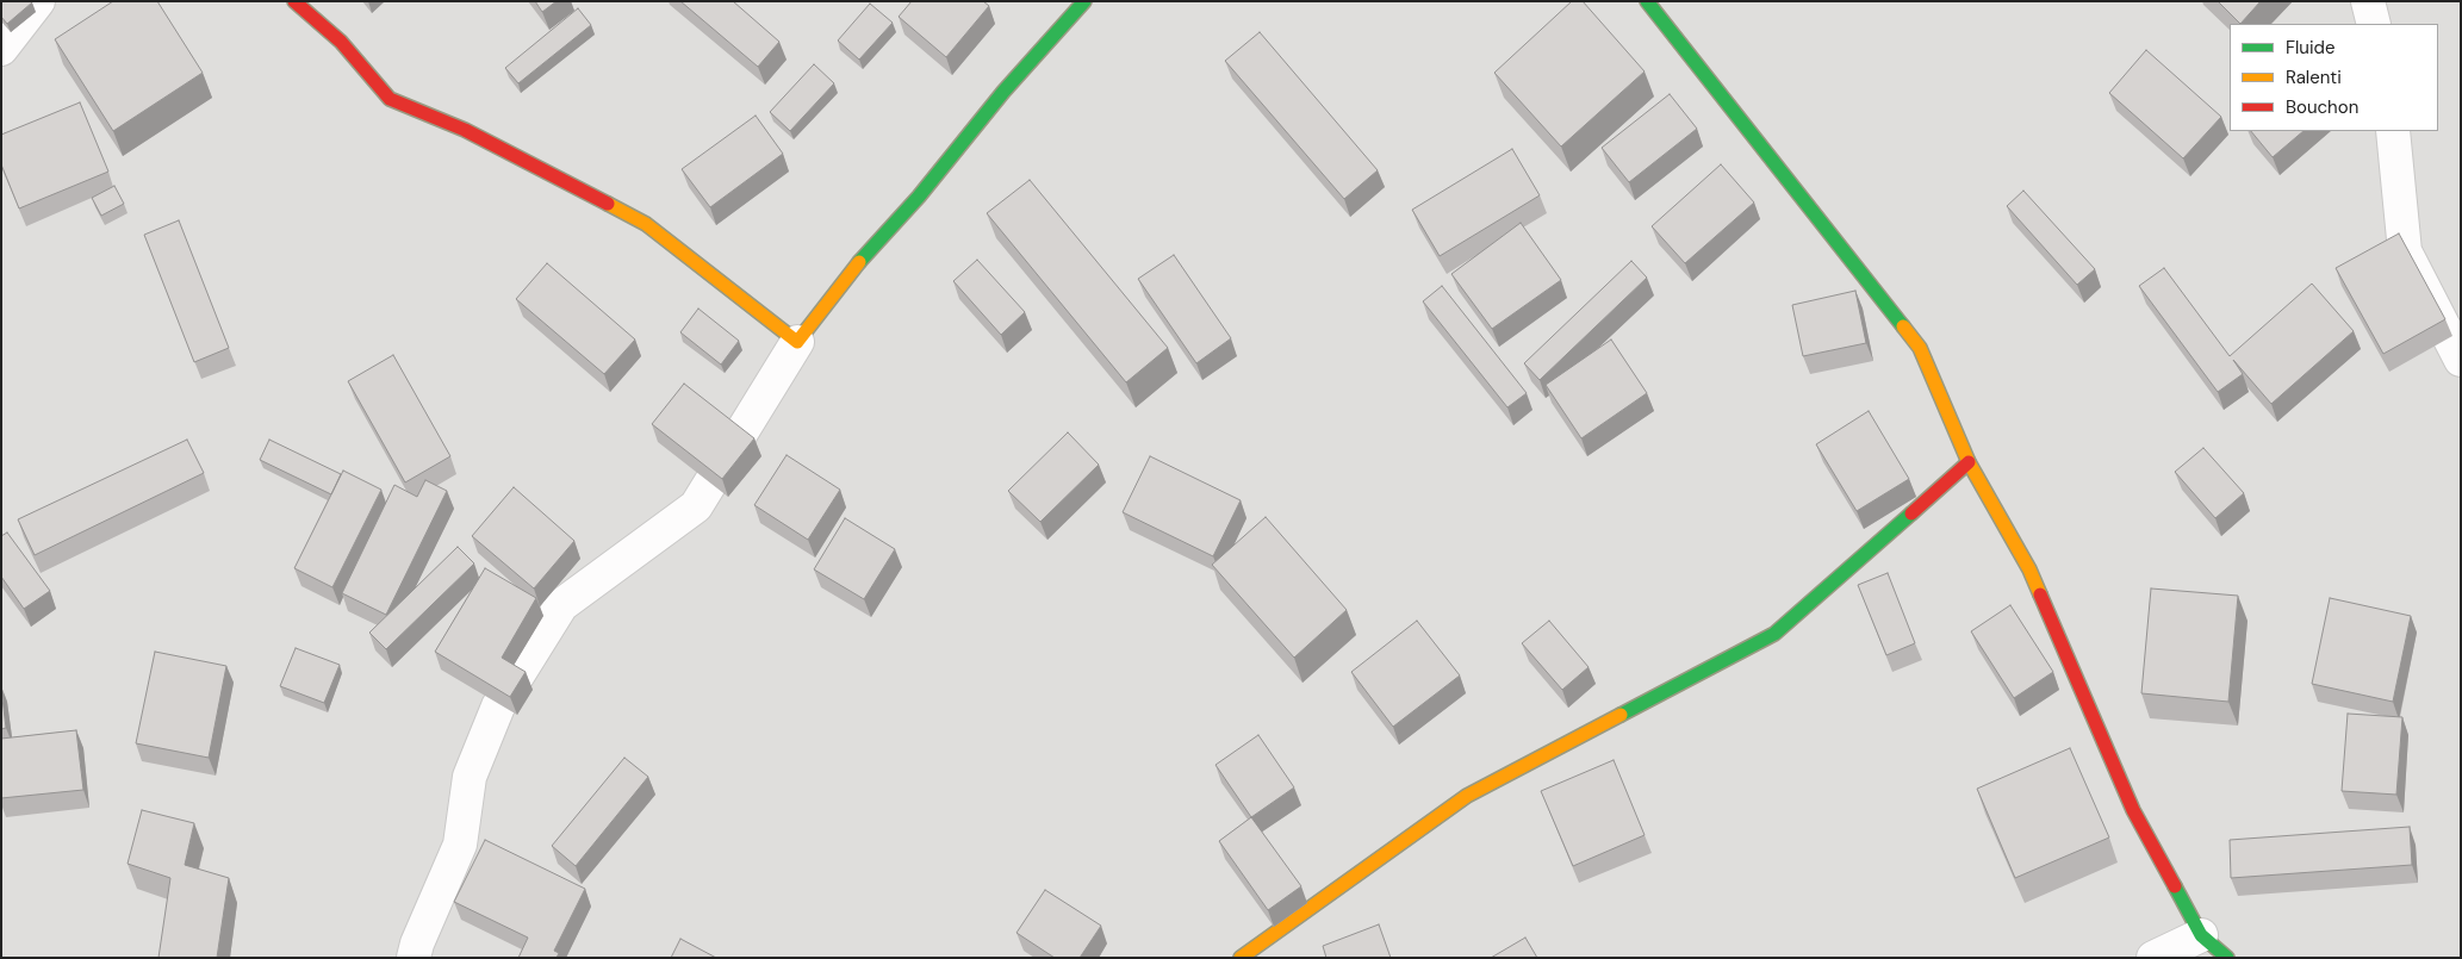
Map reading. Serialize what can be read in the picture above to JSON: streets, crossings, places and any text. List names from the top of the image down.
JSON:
{
  "legend": ["Fluide", "Ralenti", "Bouchon"]
}
